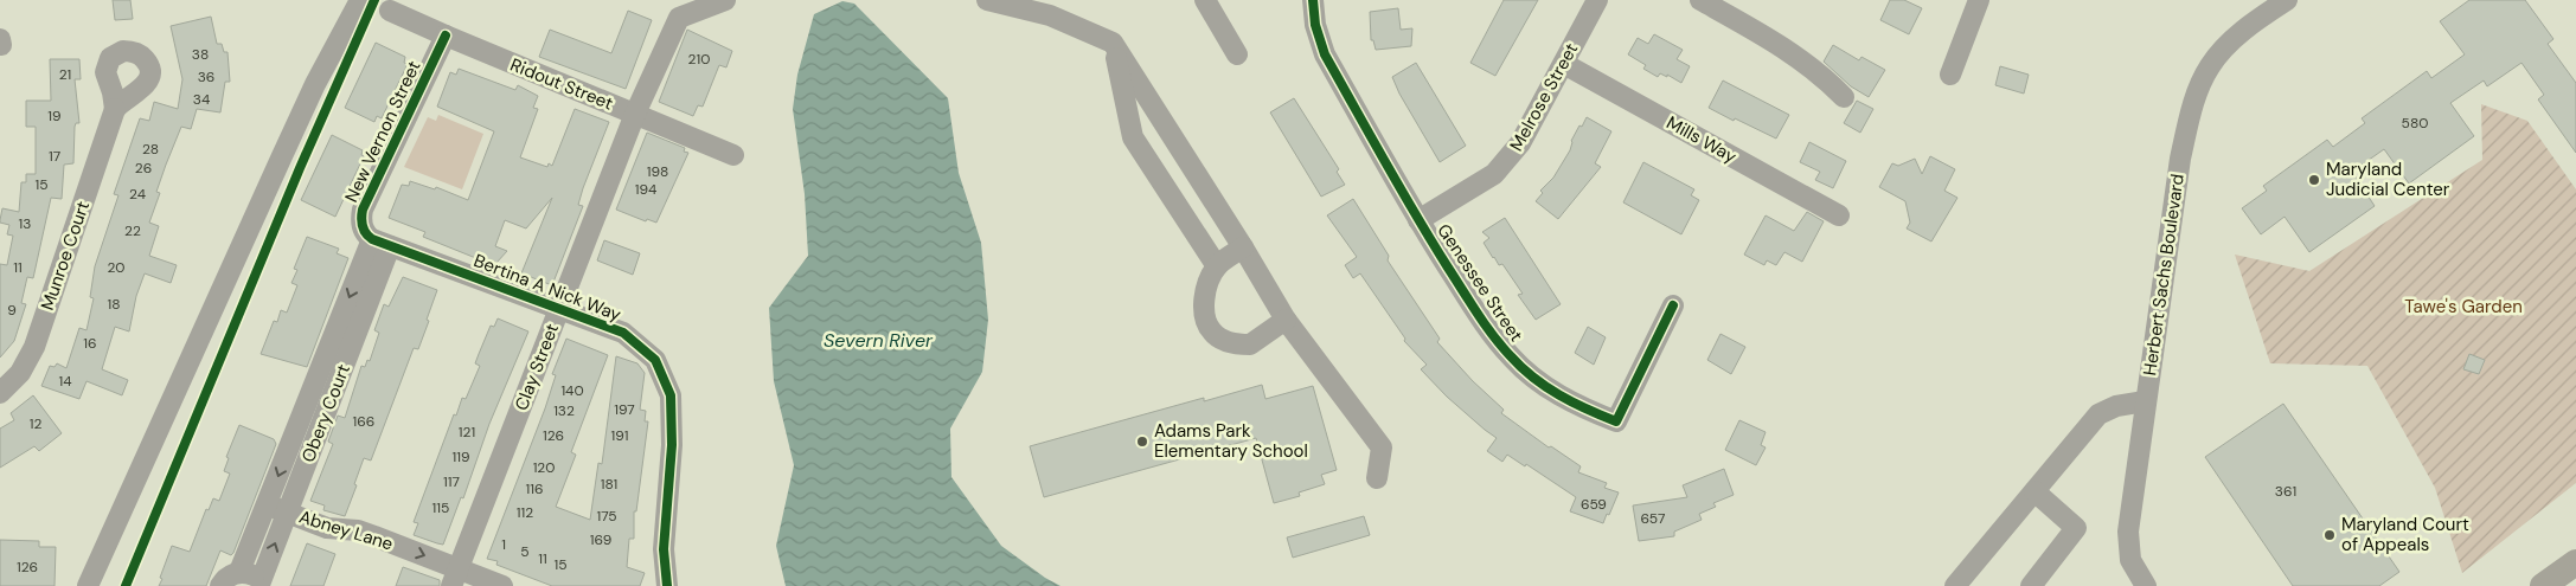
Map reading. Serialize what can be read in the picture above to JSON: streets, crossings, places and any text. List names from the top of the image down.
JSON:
{
  "streets": {
    "street": [
      "Ridout Street",
      "Melrose Street",
      "New Vernon Street",
      "Mills Way",
      "Munroe Court",
      "Herbert Sachs Boulevard",
      "Genessee Street",
      "Bertina A Nick Way",
      "Clay Street",
      "Obery Court",
      "Abney Lane"
    ]
  },
  "crossings": [
    ["Ridout Street", "New Vernon Street"],
    ["Ridout Street", "Clay Street"],
    ["Melrose Street", "Mills Way"],
    ["Melrose Street", "Genessee Street"],
    ["New Vernon Street", "Bertina A Nick Way"],
    ["New Vernon Street", "Obery Court"],
    ["Bertina A Nick Way", "Clay Street"],
    ["Bertina A Nick Way", "Obery Court"],
    ["Clay Street", "Abney Lane"],
    ["Obery Court", "Abney Lane"]
  ],
  "one_way": ["Abney Lane"],
  "water": ["Severn River"],
  "parks": ["Tawe's Garden"],
  "places": ["Maryland Judicial Center", "Adams Park Elementary School", "Maryland Court of Appeals"],
  "house_numbers": [
    "38",
    "210",
    "21",
    "36",
    "34",
    "19",
    "580",
    "28",
    "17",
    "26",
    "198",
    "15",
    "194",
    "24",
    "13",
    "22",
    "11",
    "20",
    "18",
    "9",
    "16",
    "14",
    "140",
    "197",
    "132",
    "166",
    "12",
    "121",
    "126",
    "191",
    "119",
    "120",
    "117",
    "181",
    "116",
    "361",
    "659",
    "115",
    "112",
    "175",
    "657",
    "169",
    "1",
    "5",
    "11",
    "15",
    "126"
  ]
}
